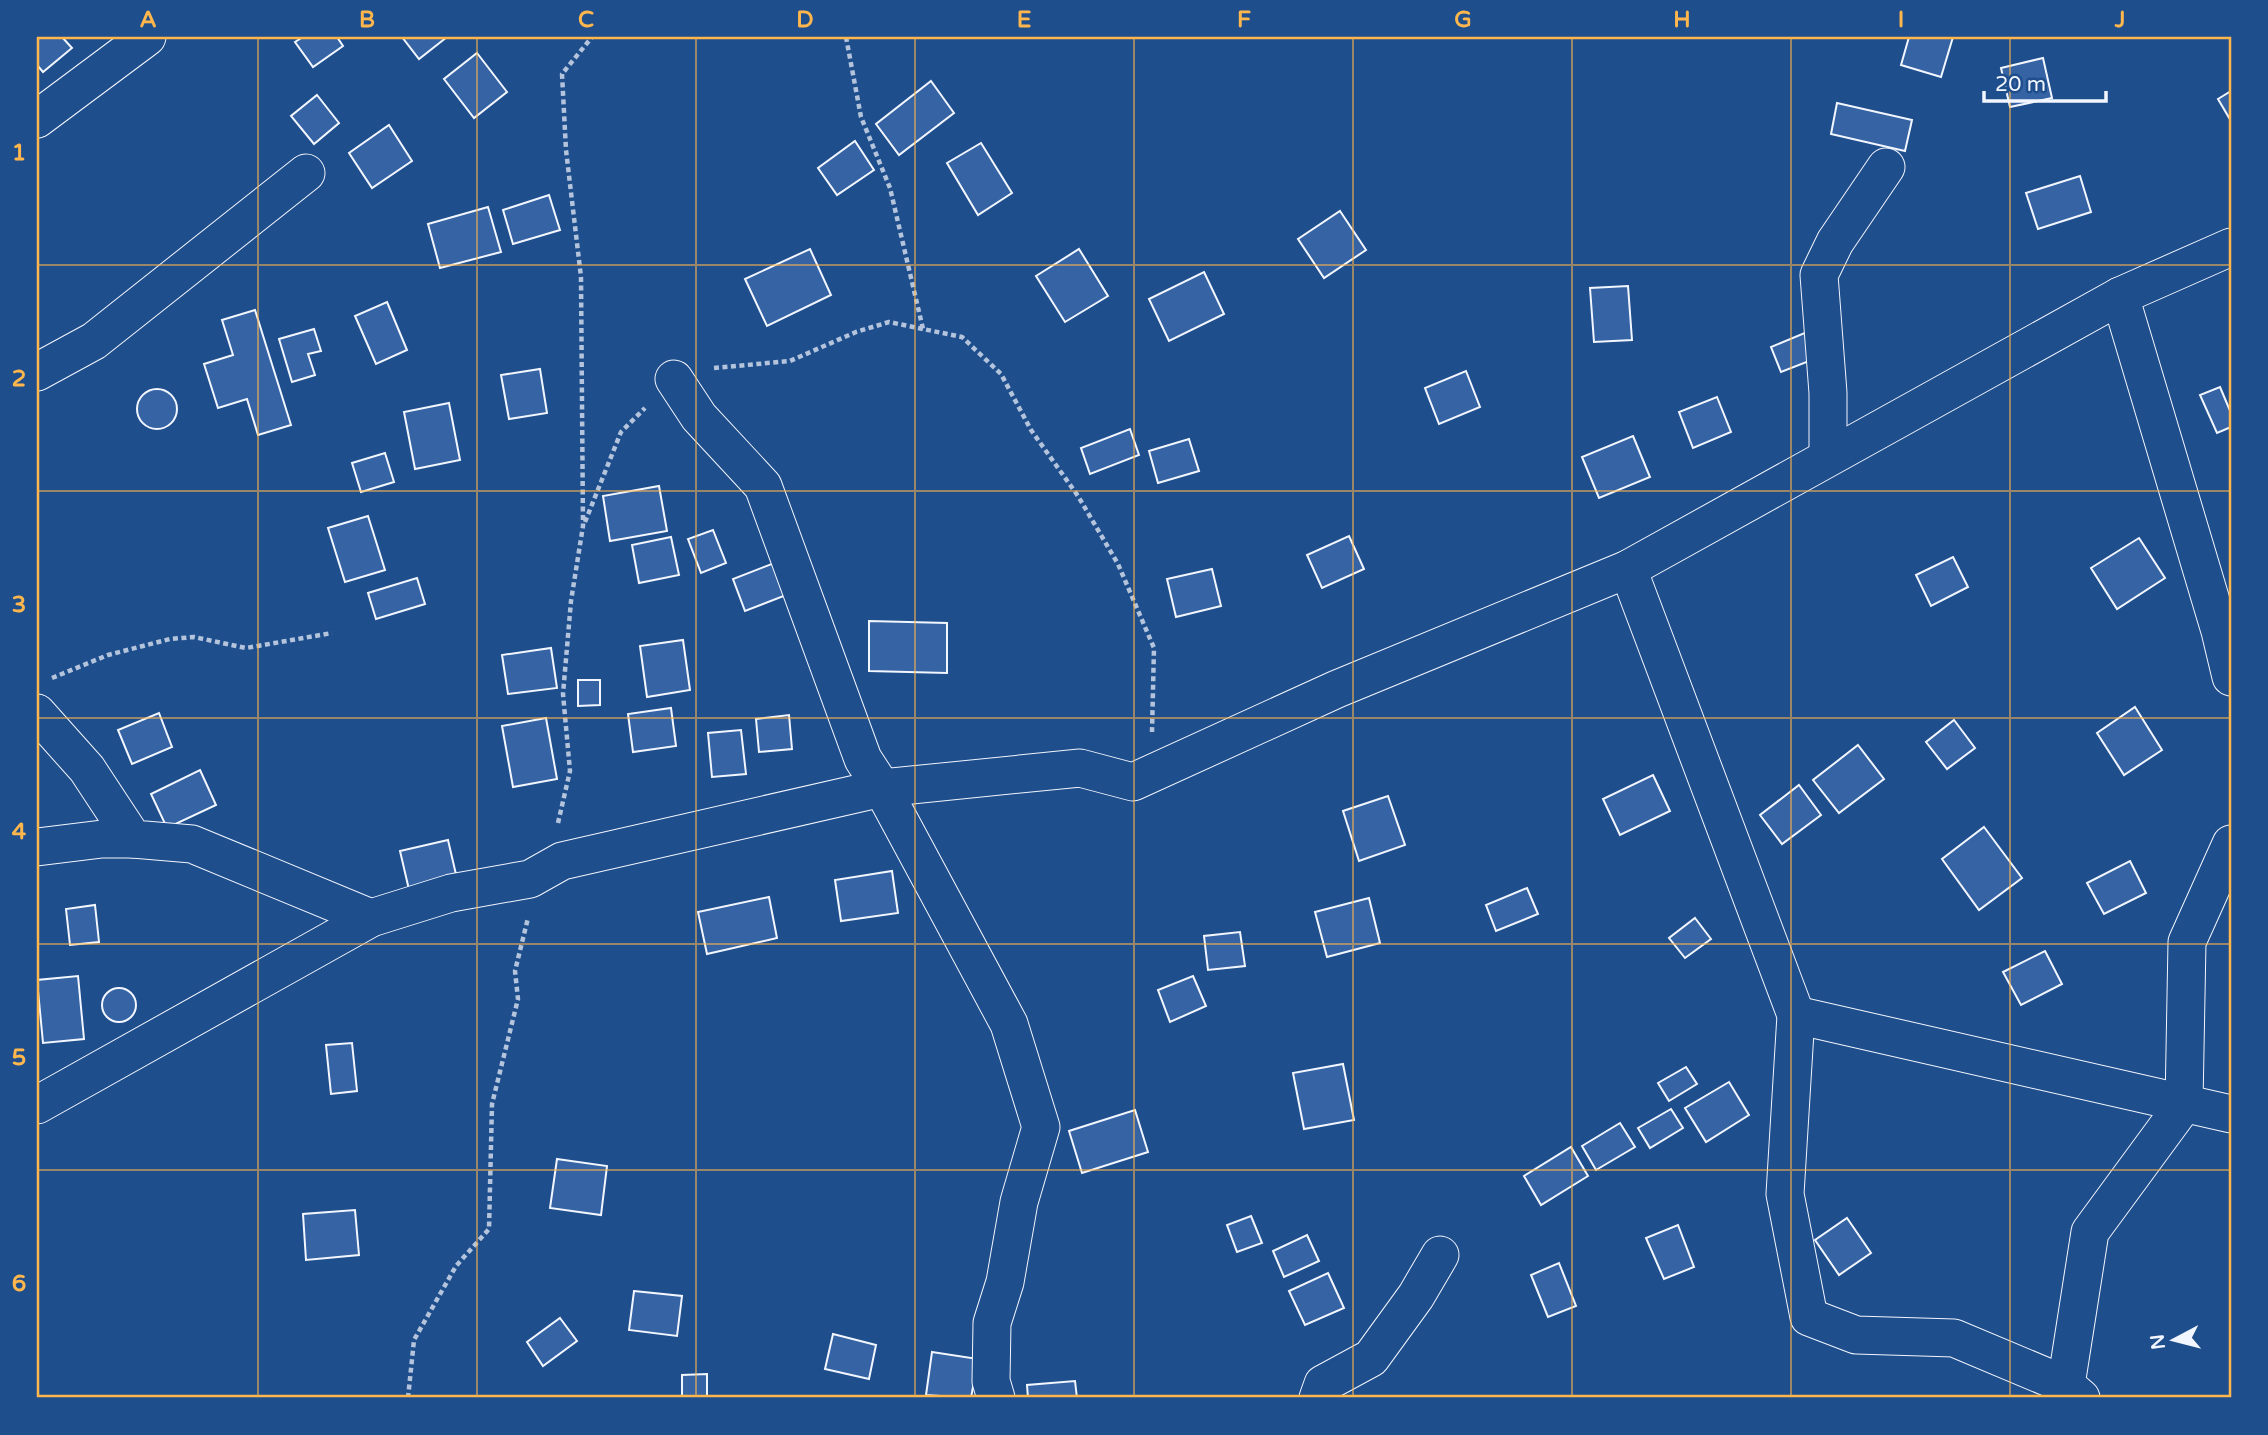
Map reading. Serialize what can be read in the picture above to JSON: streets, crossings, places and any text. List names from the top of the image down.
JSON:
{
  "scale_bar": "20 m",
  "north": "left",
  "grid": {
    "columns": [
      "A",
      "B",
      "C",
      "D",
      "E",
      "F",
      "G",
      "H",
      "I",
      "J"
    ],
    "rows": [
      "1",
      "2",
      "3",
      "4",
      "5",
      "6"
    ]
  }
}
